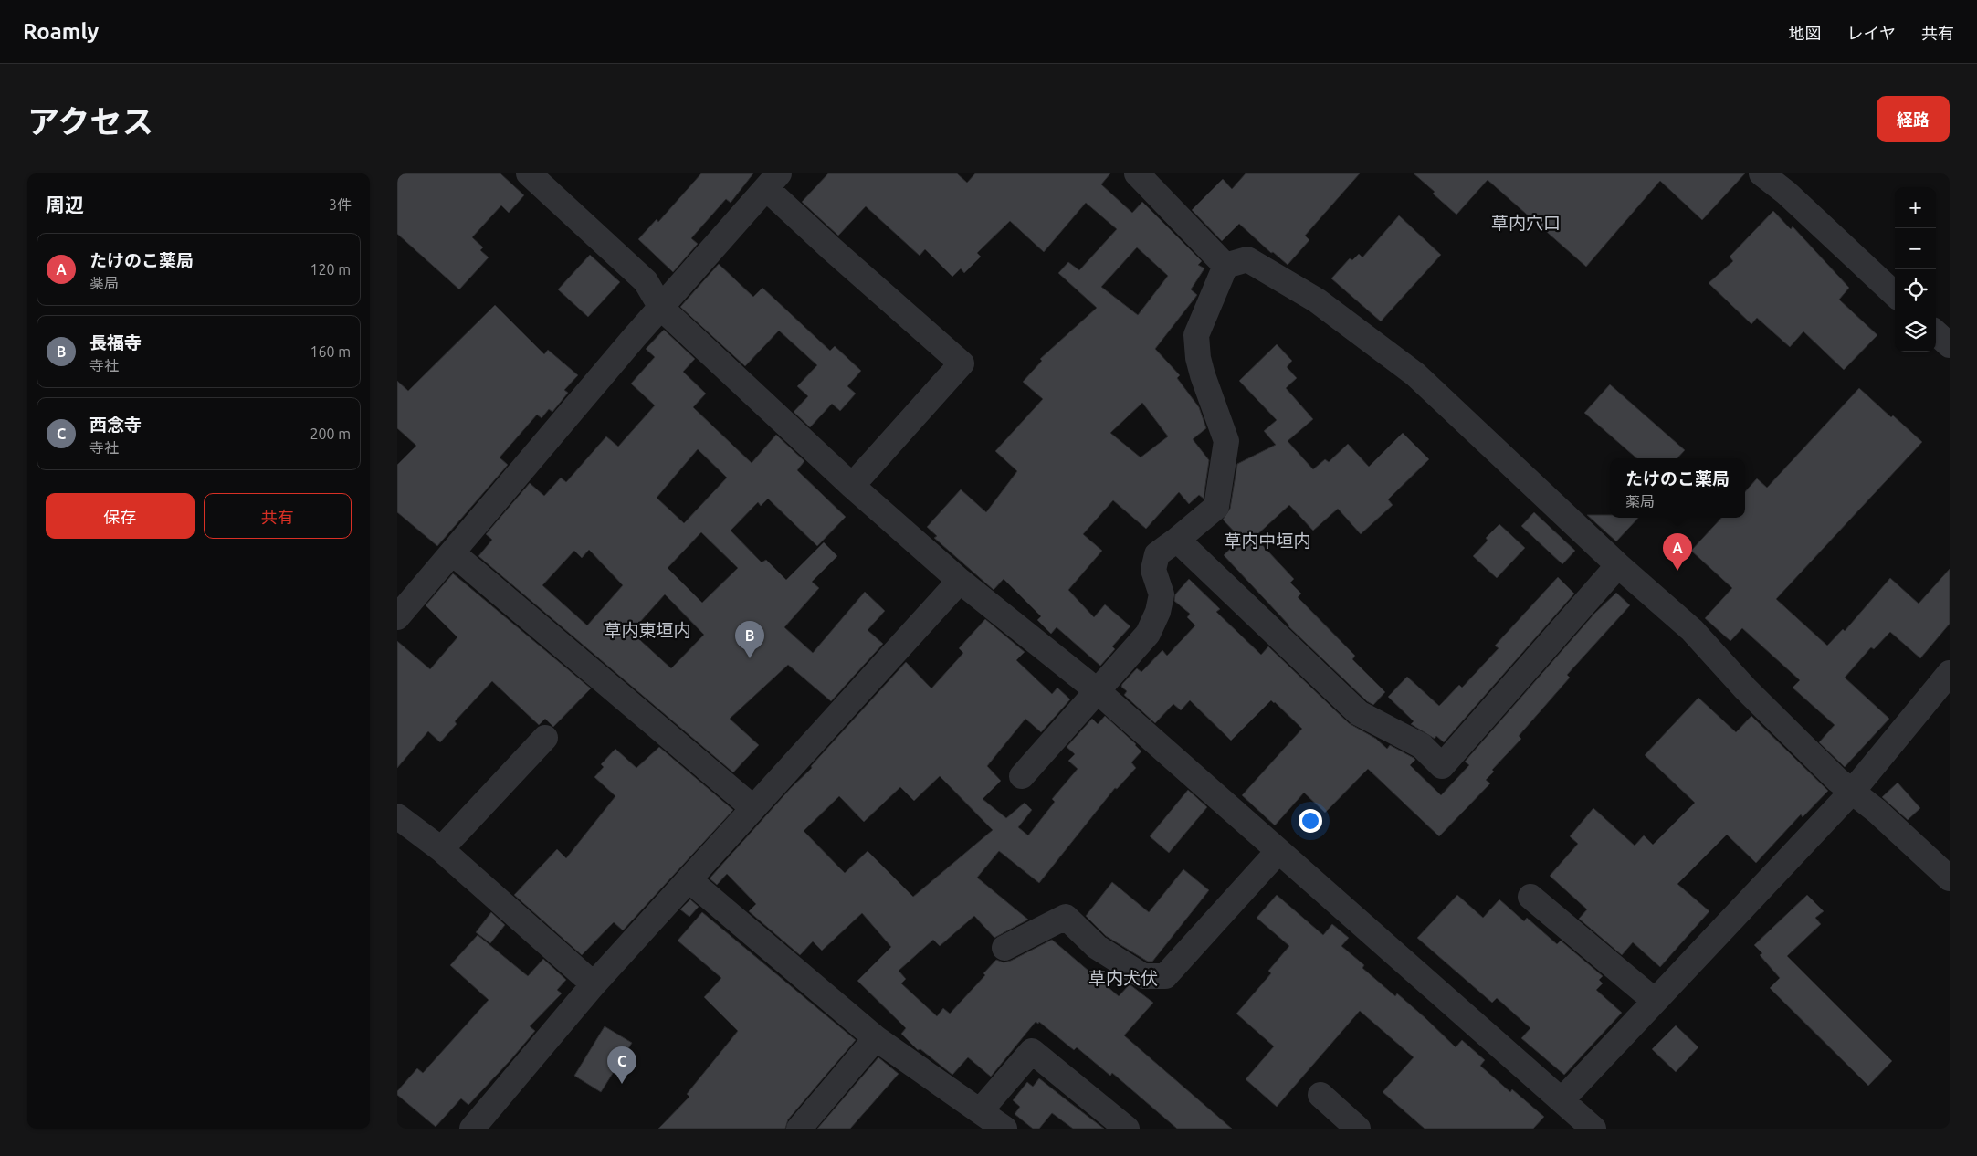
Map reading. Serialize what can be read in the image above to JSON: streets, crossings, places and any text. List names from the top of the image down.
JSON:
{
  "districts": [
    "草内穴口",
    "草内中垣内",
    "草内東垣内",
    "草内犬伏"
  ],
  "page": {
    "header": "Roamly",
    "nav": ["地図", "レイヤ", "共有"],
    "title": "アクセス",
    "buttons": [
      "経路",
      ["保存", "共有"]
    ],
    "heading": ["周辺", "3件"],
    "map_buttons": ["+", "−"],
    "list": [
      {
        "mark": "A",
        "name": "たけのこ薬局",
        "note": "薬局",
        "value": "120 m"
      },
      {
        "mark": "B",
        "name": "長福寺",
        "note": "寺社",
        "value": "160 m"
      },
      {
        "mark": "C",
        "name": "西念寺",
        "note": "寺社",
        "value": "200 m"
      }
    ],
    "popup": ["たけのこ薬局", "薬局"],
    "pins": ["A", "B", "C"]
  }
}
